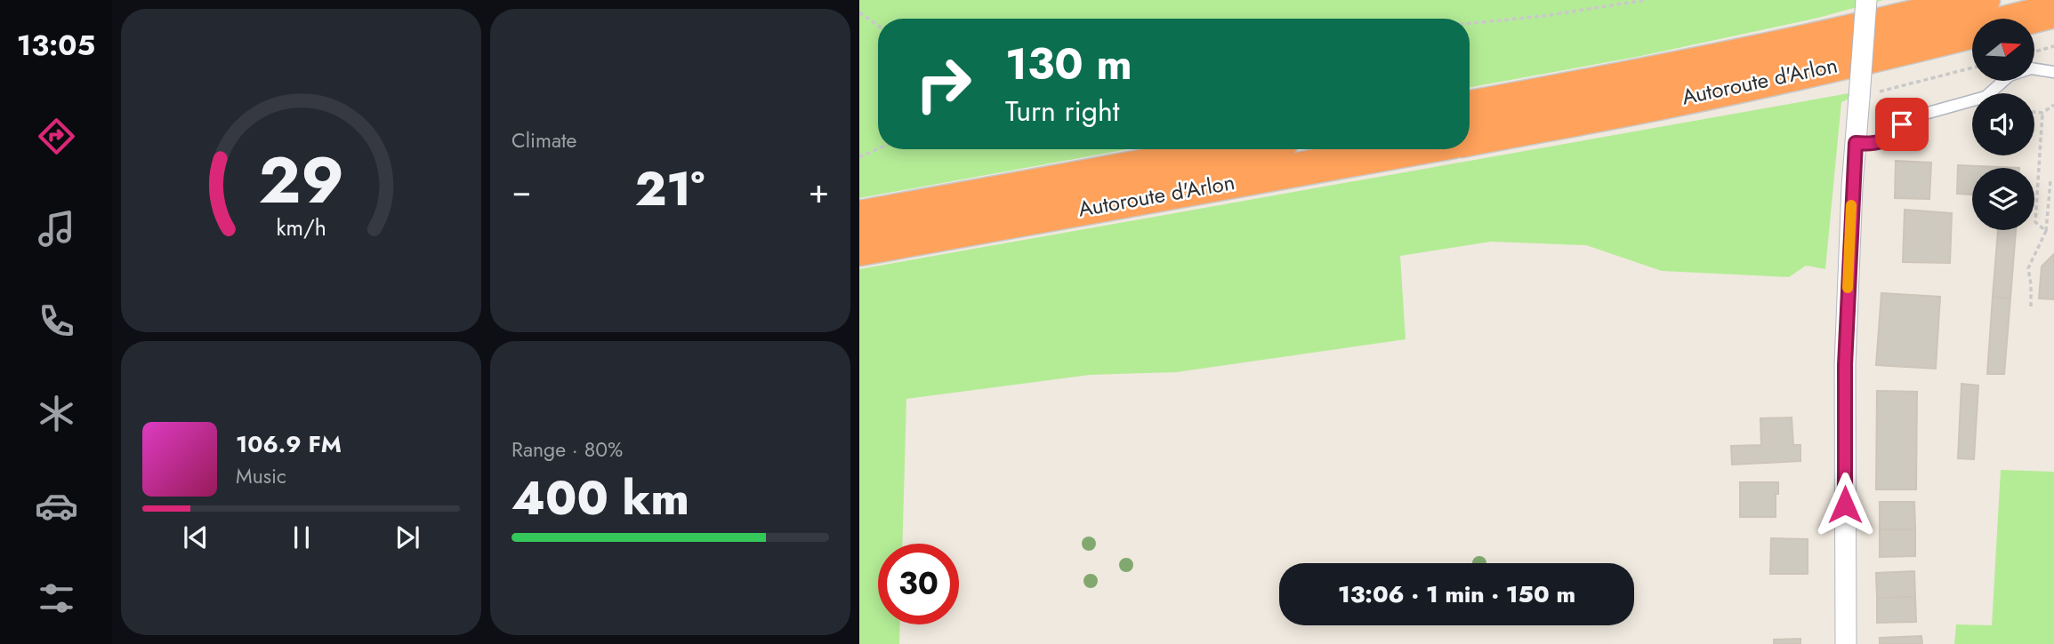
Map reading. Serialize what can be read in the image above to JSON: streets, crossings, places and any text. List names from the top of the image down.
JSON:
{
  "streets": {
    "highway": ["Autoroute d'Arlon"]
  },
  "north": "right",
  "page": {
    "tabs": "13:05",
    "tile": [
      "Climate",
      ["Range · 80%", "400 km"]
    ],
    "turn": ["130 m", "Turn right"],
    "heat": ["−", "21°", "+"],
    "song": ["106.9 FM", "Music"],
    "limit": "30",
    "trip": "13:06 · 1 min · 150 m",
    "gauge": ["29", "km/h"]
  }
}
